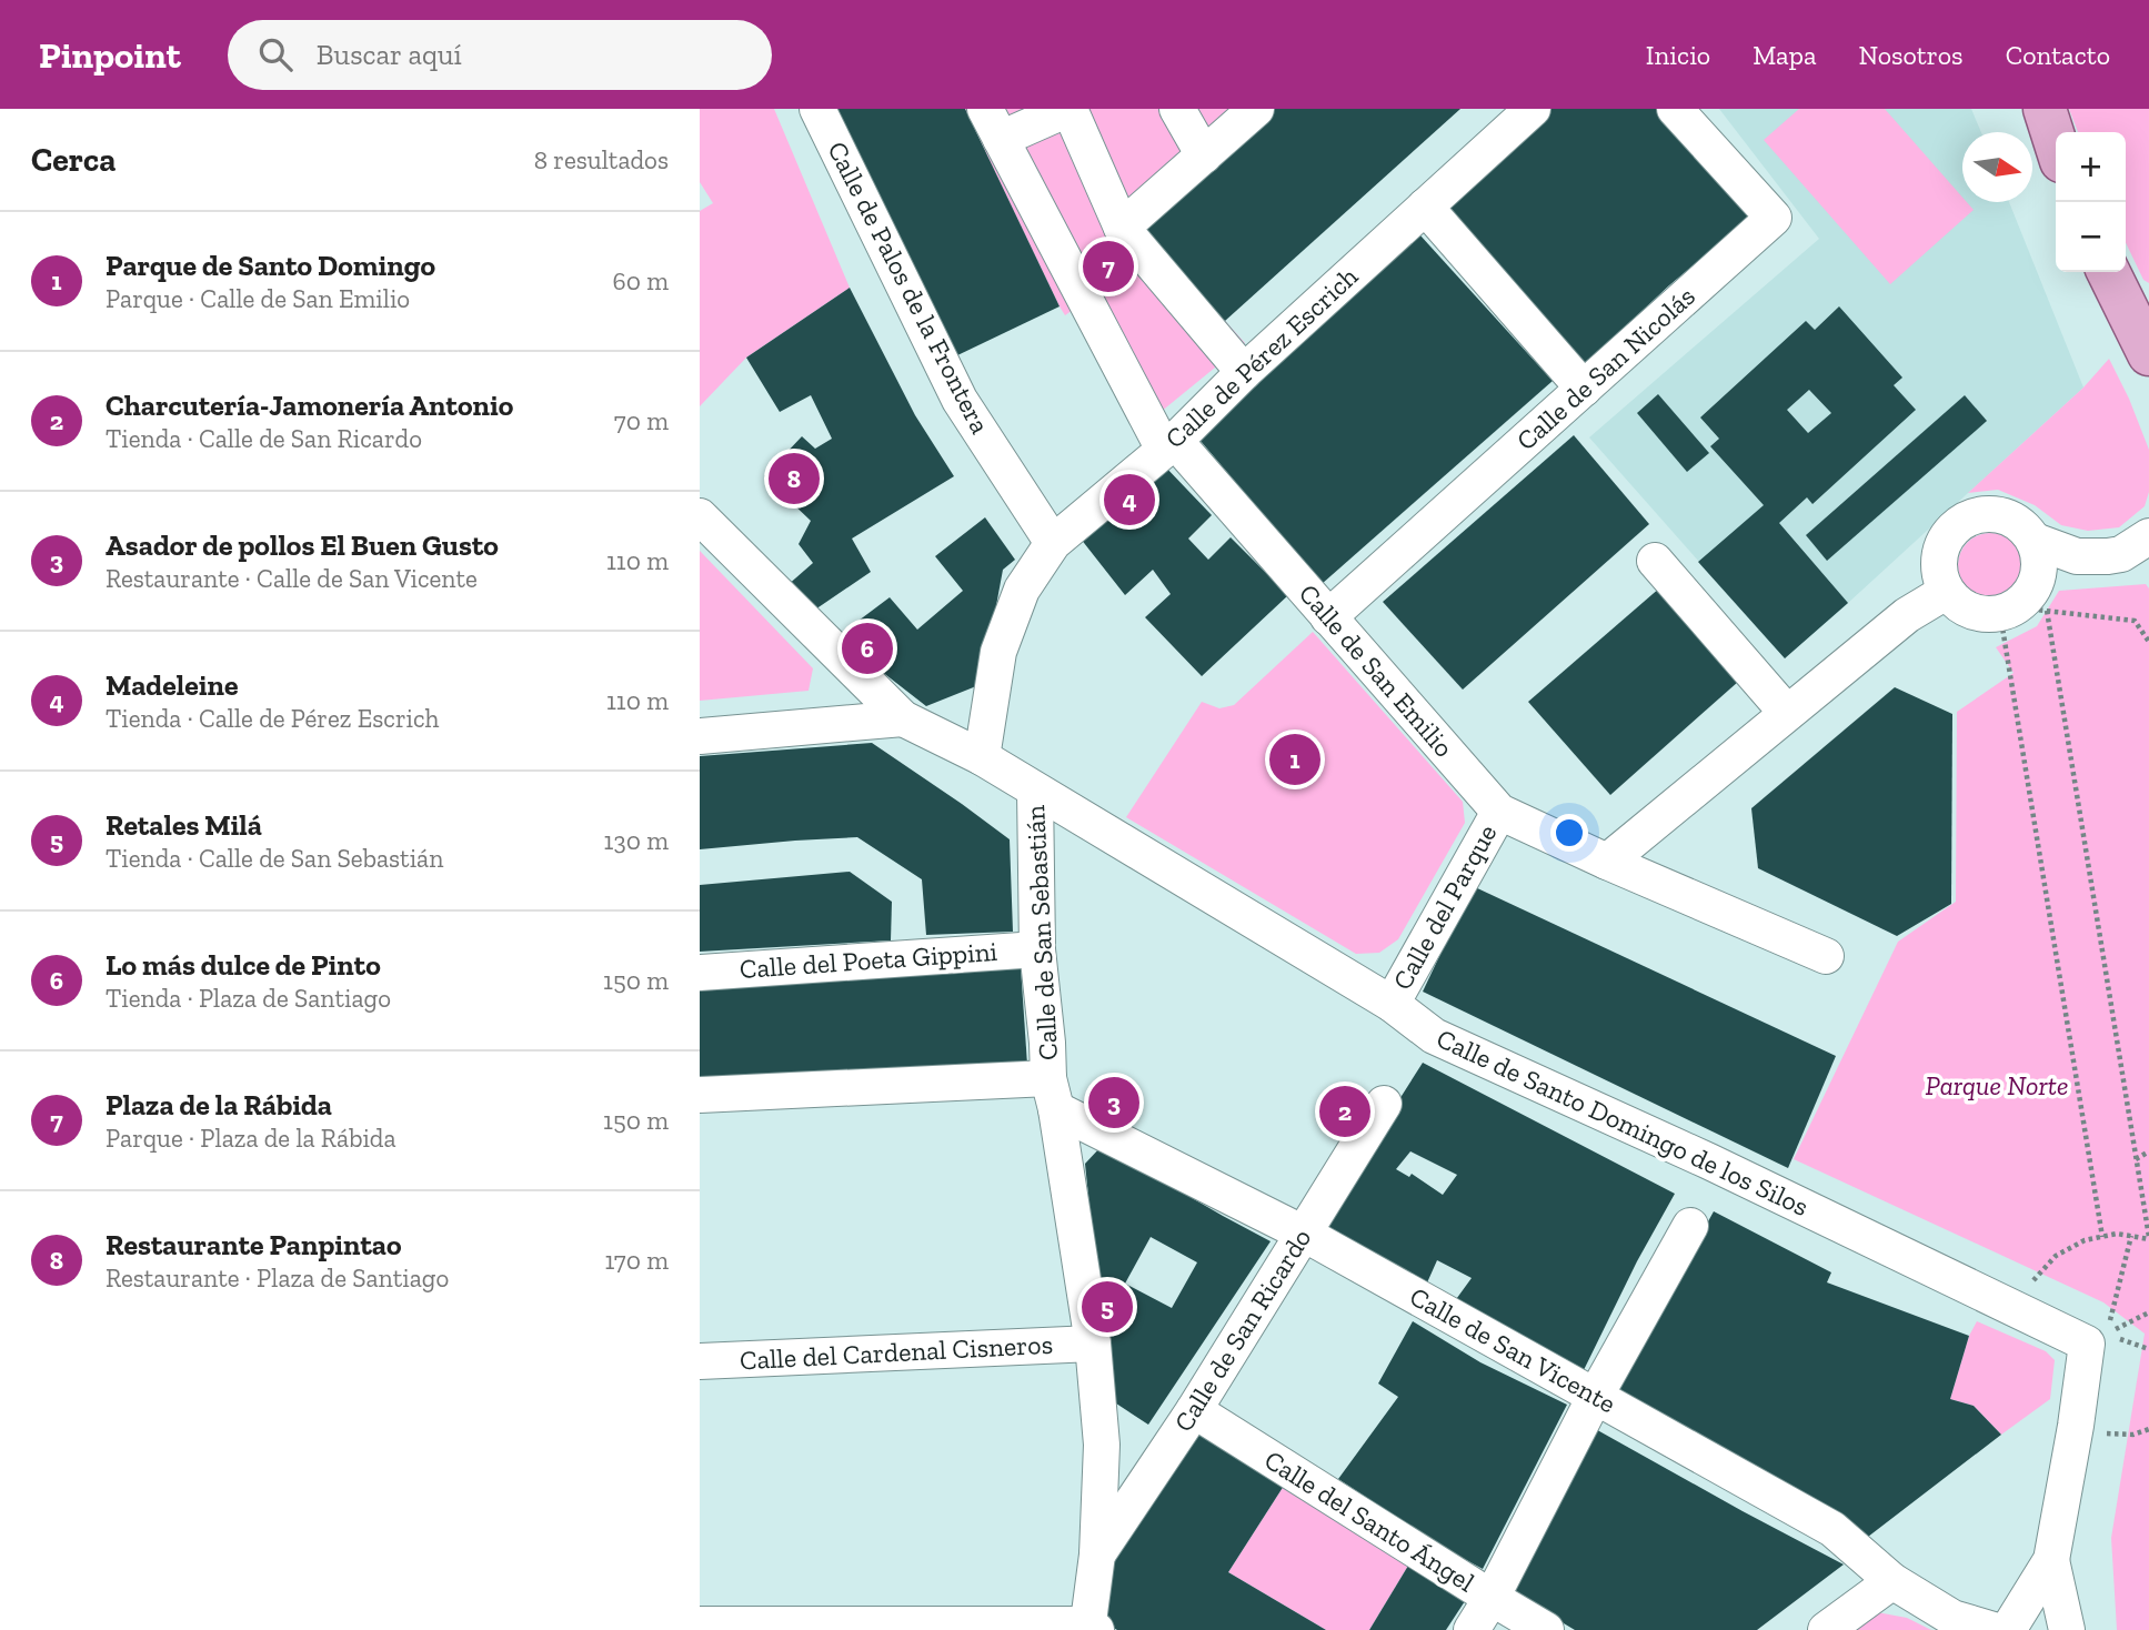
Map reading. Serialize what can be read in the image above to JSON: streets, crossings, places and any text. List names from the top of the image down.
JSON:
{
  "streets": {
    "street": [
      "Calle de Palos de la Frontera",
      "Calle de Pérez Escrich",
      "Calle de San Nicolás",
      "Calle de San Emilio",
      "Calle del Parque",
      "Calle de San Sebastián",
      "Calle del Poeta Gippini",
      "Calle de Santo Domingo de los Silos",
      "Calle de San Ricardo",
      "Calle de San Vicente",
      "Calle del Cardenal Cisneros",
      "Calle del Santo Ángel"
    ]
  },
  "crossings": [
    ["Calle de Palos de la Frontera", "Calle de Pérez Escrich"],
    ["Calle de Pérez Escrich", "Calle de San Emilio"],
    ["Calle de Pérez Escrich", "Calle de Santo Domingo de los Silos"],
    ["Calle de San Nicolás", "Calle de San Emilio"],
    ["Calle de San Emilio", "Calle del Parque"],
    ["Calle del Parque", "Calle de Santo Domingo de los Silos"],
    ["Calle de San Sebastián", "Calle del Poeta Gippini"],
    ["Calle de San Sebastián", "Calle de Santo Domingo de los Silos"],
    ["Calle de San Sebastián", "Calle de San Ricardo"],
    ["Calle de San Sebastián", "Calle de San Vicente"],
    ["Calle de San Sebastián", "Calle del Cardenal Cisneros"],
    ["Calle de San Ricardo", "Calle de San Vicente"],
    ["Calle de San Ricardo", "Calle del Santo Ángel"]
  ],
  "parks": ["Parque Norte"],
  "north": "right",
  "page": {
    "header": "Pinpoint",
    "search": "Buscar aquí",
    "nav": [
      "Inicio",
      "Mapa",
      "Nosotros",
      "Contacto"
    ],
    "heading": ["Cerca", "8 resultados"],
    "map_buttons": ["+", "−"],
    "list": [
      {
        "mark": "1",
        "name": "Parque de Santo Domingo",
        "note": "Parque · Calle de San Emilio",
        "value": "60 m"
      },
      {
        "mark": "2",
        "name": "Charcutería-Jamonería Antonio",
        "note": "Tienda · Calle de San Ricardo",
        "value": "70 m"
      },
      {
        "mark": "3",
        "name": "Asador de pollos El Buen Gusto",
        "note": "Restaurante · Calle de San Vicente",
        "value": "110 m"
      },
      {
        "mark": "4",
        "name": "Madeleine",
        "note": "Tienda · Calle de Pérez Escrich",
        "value": "110 m"
      },
      {
        "mark": "5",
        "name": "Retales Milá",
        "note": "Tienda · Calle de San Sebastián",
        "value": "130 m"
      },
      {
        "mark": "6",
        "name": "Lo más dulce de Pinto",
        "note": "Tienda · Plaza de Santiago",
        "value": "150 m"
      },
      {
        "mark": "7",
        "name": "Plaza de la Rábida",
        "note": "Parque · Plaza de la Rábida",
        "value": "150 m"
      },
      {
        "mark": "8",
        "name": "Restaurante Panpintao",
        "note": "Restaurante · Plaza de Santiago",
        "value": "170 m"
      }
    ],
    "pins": [
      "7",
      "8",
      "4",
      "6",
      "1",
      "3",
      "2",
      "5"
    ]
  }
}
